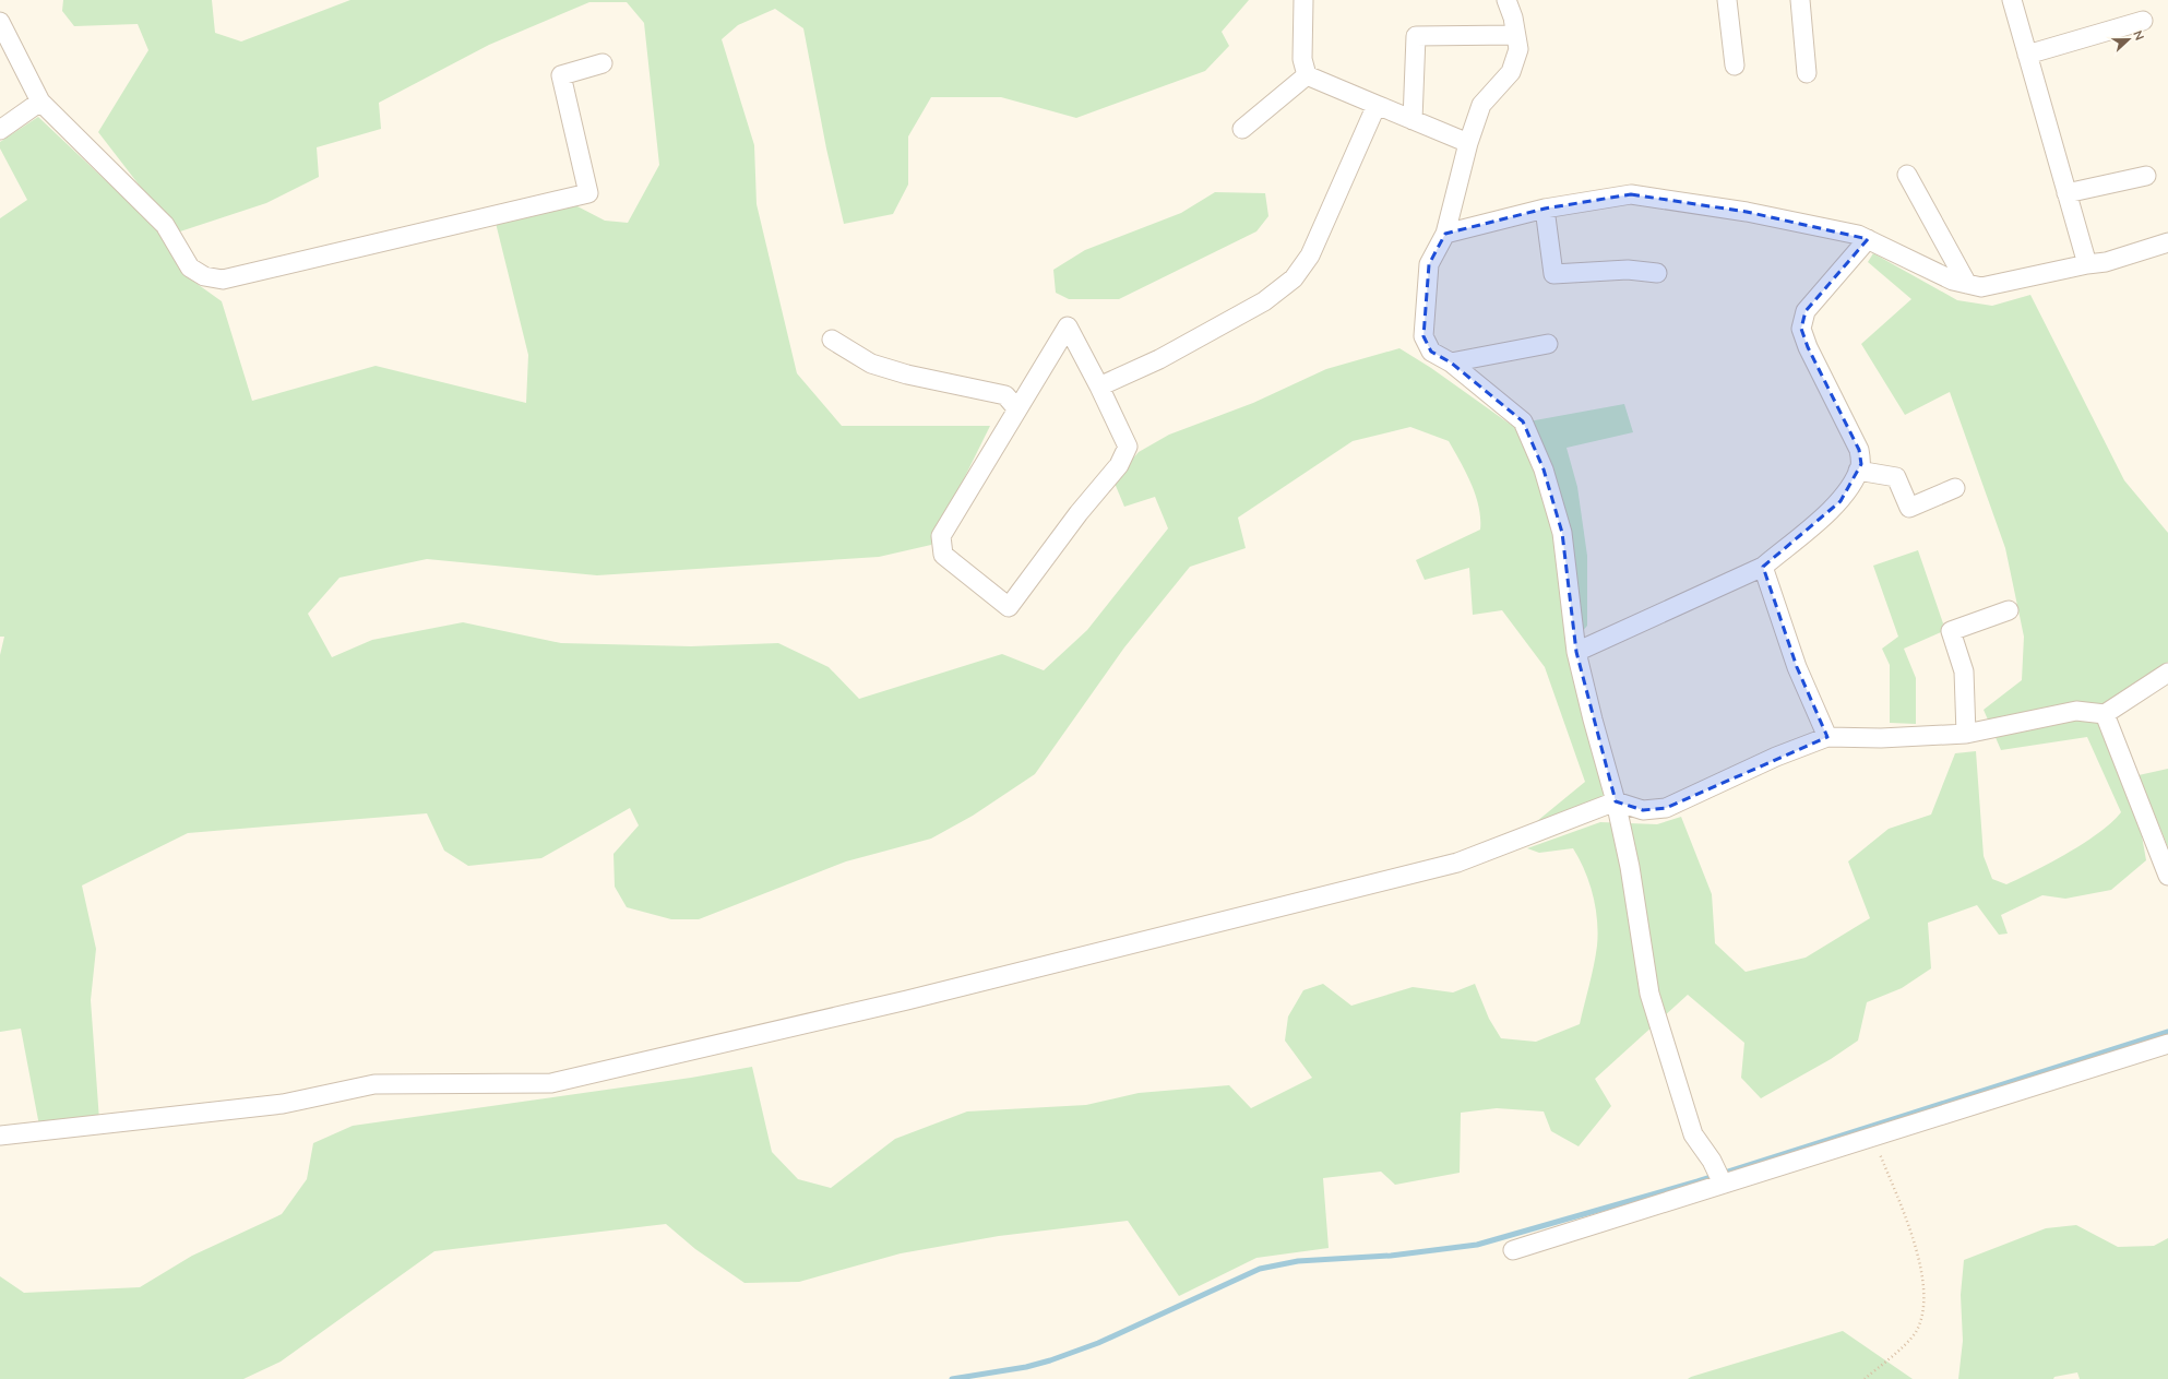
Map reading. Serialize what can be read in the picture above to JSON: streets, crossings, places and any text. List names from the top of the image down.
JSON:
{
  "north": "right"
}
